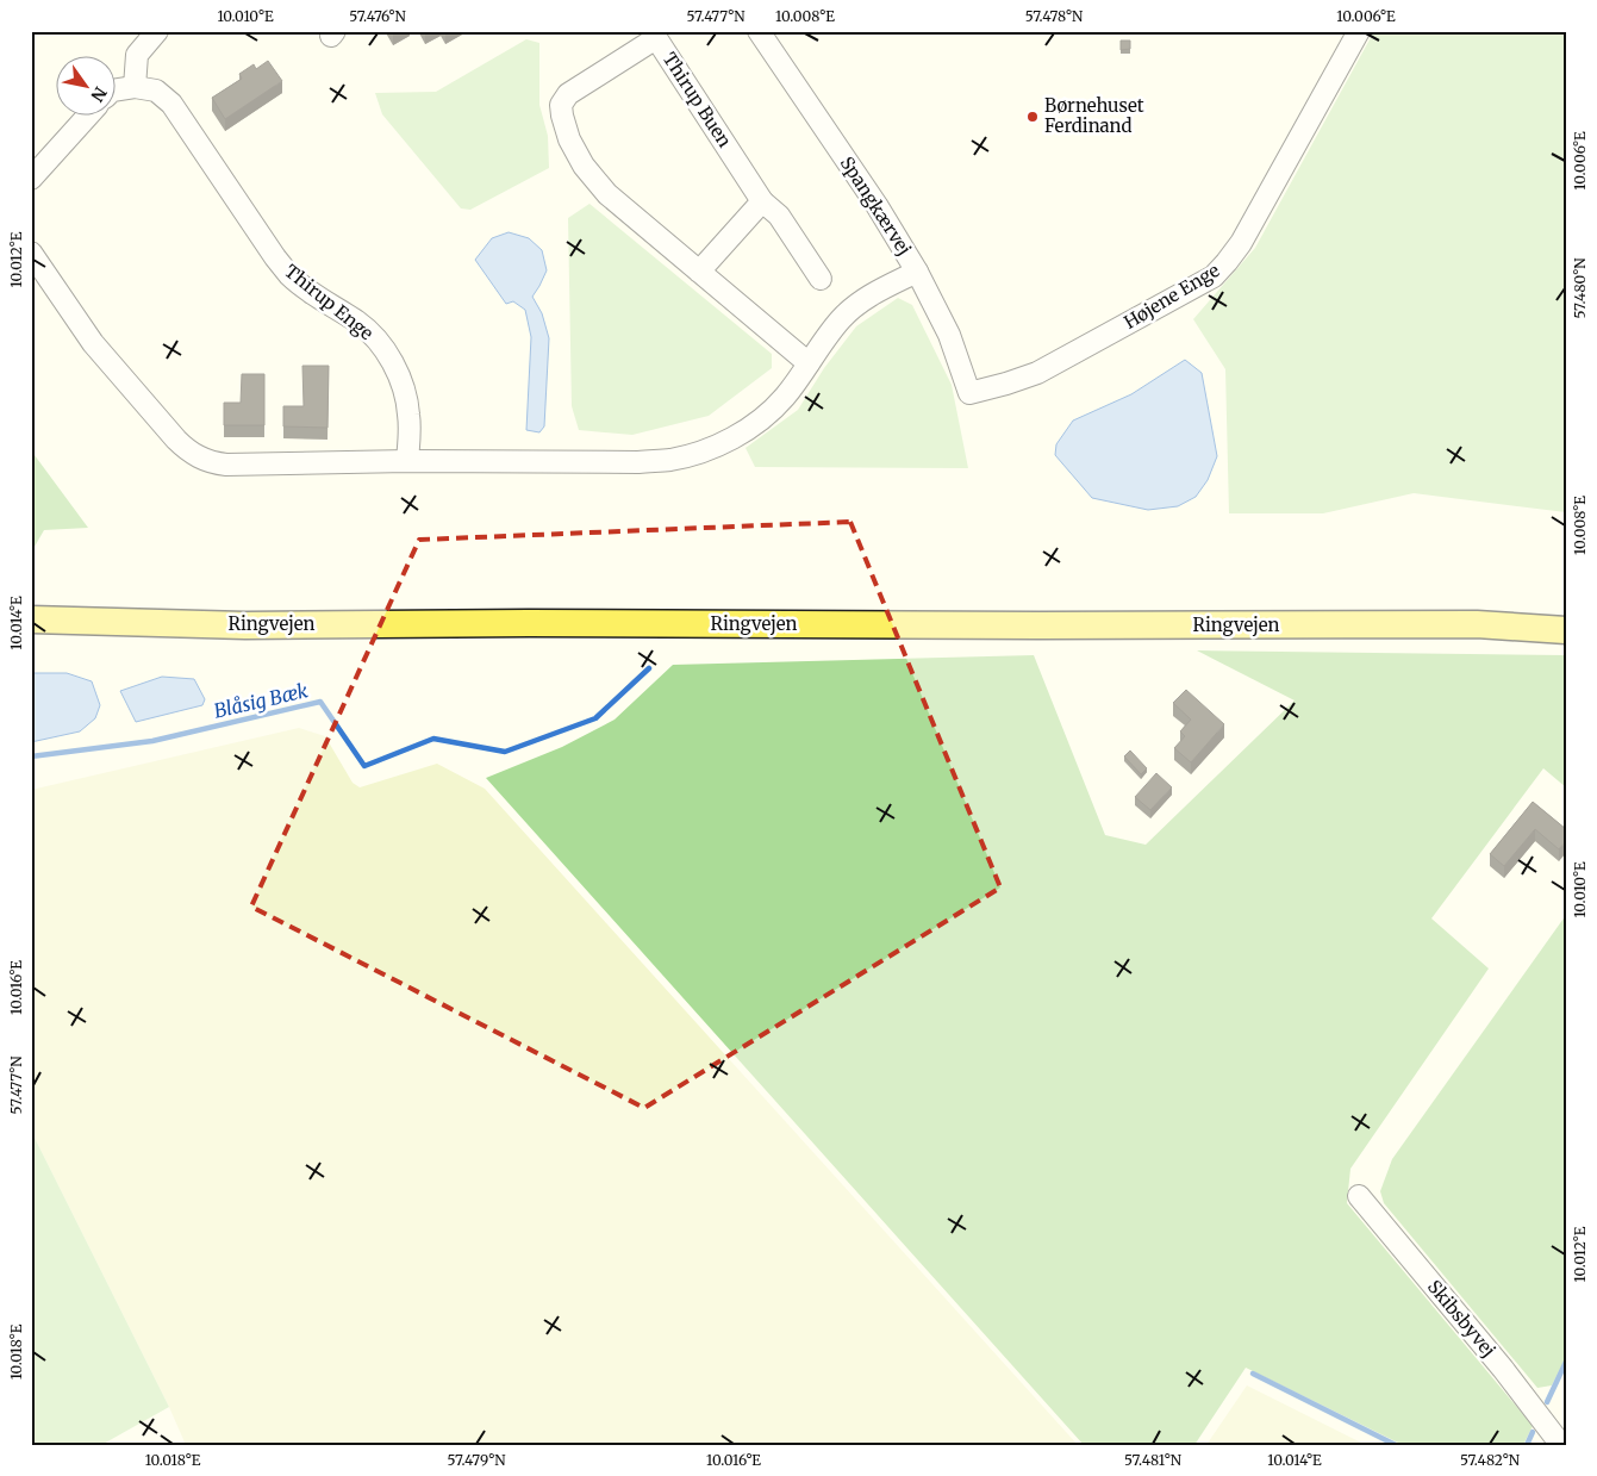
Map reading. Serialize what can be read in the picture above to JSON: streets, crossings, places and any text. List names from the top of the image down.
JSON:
{
  "streets": {
    "main road": ["Ringvejen"],
    "street": [
      "Thirup Buen",
      "Spangkærvej",
      "Højene Enge",
      "Thirup Enge",
      "Skibsbyvej"
    ]
  },
  "crossings": [
    ["Spangkærvej", "Højene Enge"]
  ],
  "water": ["Blåsig Bæk"],
  "places": ["Børnehuset Ferdinand"],
  "north": "bottom right",
  "coordinates": [
    "10.010°E",
    "57.476°N",
    "57.477°N",
    "10.008°E",
    "57.478°N",
    "10.006°E",
    "10.012°E",
    "57.480°N",
    "10.014°E",
    "10.016°E",
    "10.018°E",
    "57.479°N",
    "57.481°N",
    "57.482°N"
  ]
}
